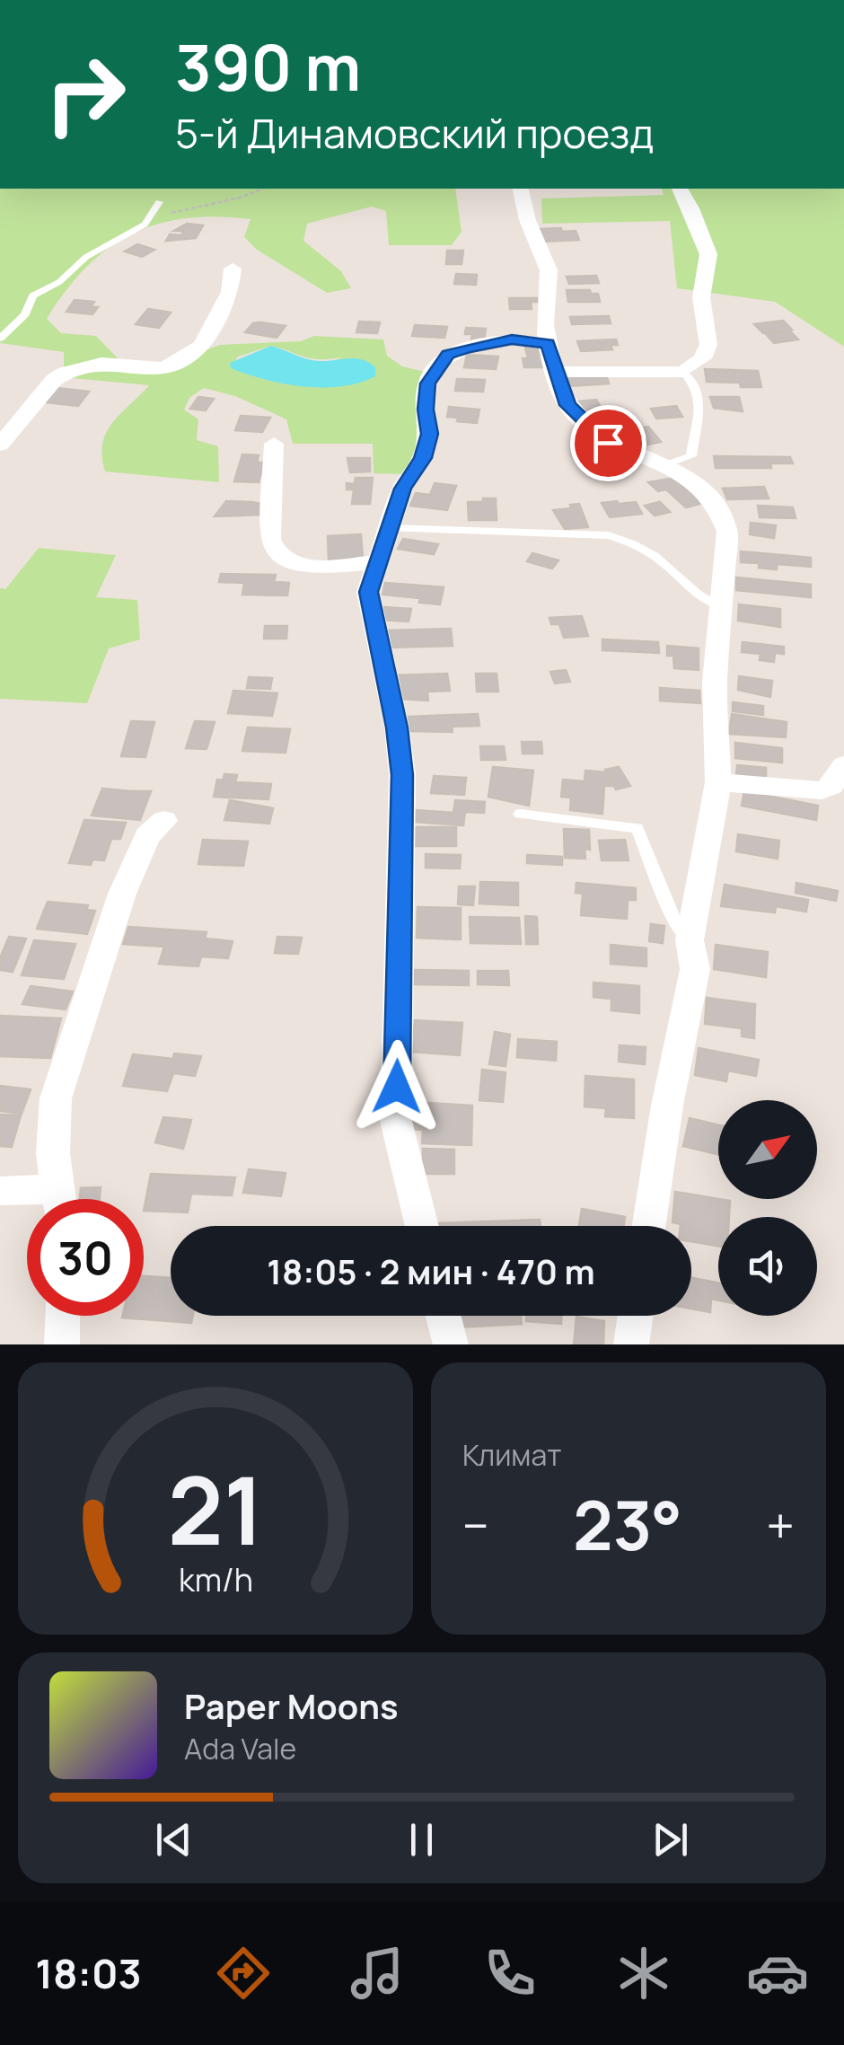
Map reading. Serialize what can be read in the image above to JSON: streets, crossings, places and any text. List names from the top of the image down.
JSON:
{
  "north": "top right",
  "page": {
    "turn": ["390 m", "5-й Динамовский проезд"],
    "limit": "30",
    "trip": "18:05 · 2 мин · 470 m",
    "tile": "Климат",
    "heat": ["−", "23°", "+"],
    "song": ["Paper Moons", "Ada Vale"],
    "tabs": "18:03",
    "gauge": ["21", "km/h"]
  }
}
